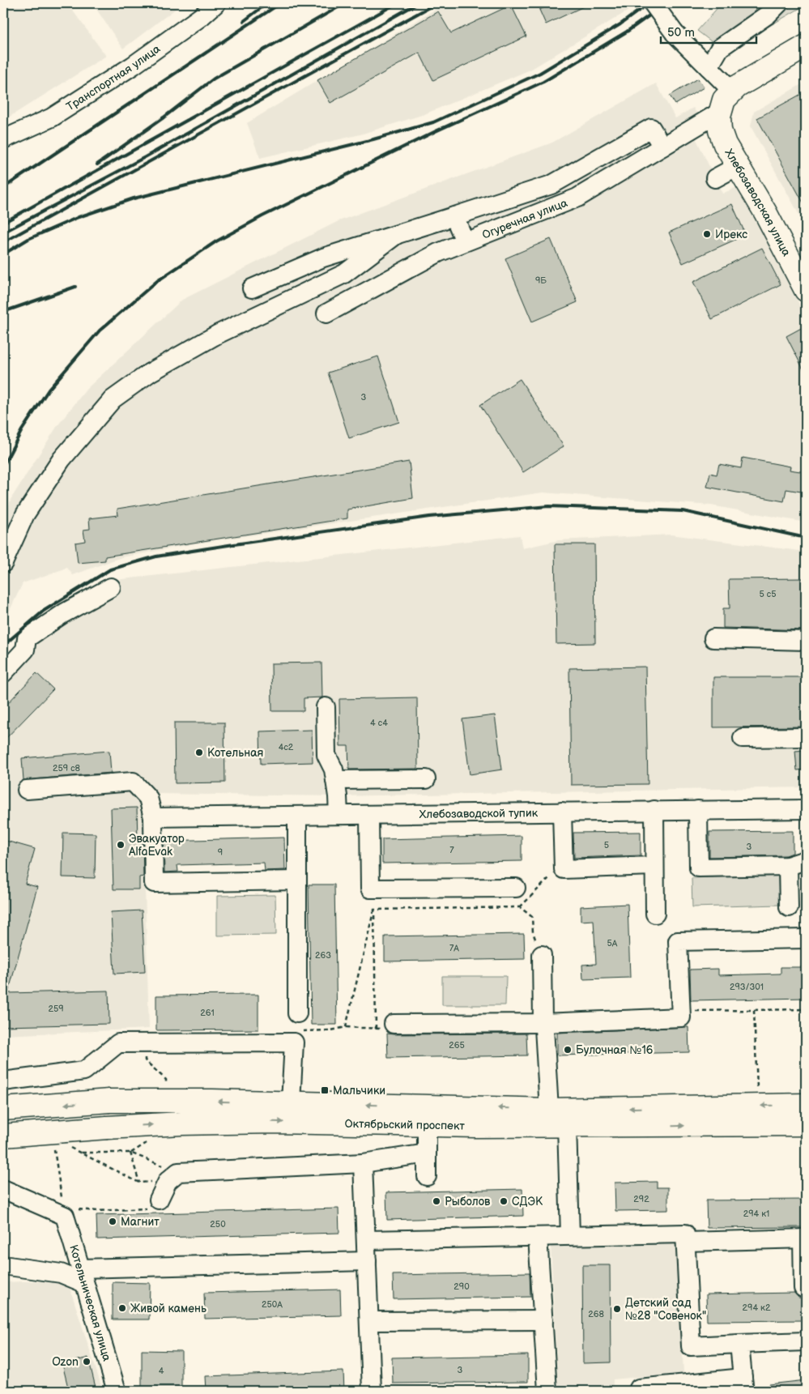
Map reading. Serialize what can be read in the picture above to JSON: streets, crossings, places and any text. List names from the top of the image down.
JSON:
{
  "streets": {
    "main road": ["Хлебозаводская улица", "Октябрьский проспект"],
    "street": [
      "Транспортная улица",
      "Огуречная улица",
      "Хлебозаводской тупик",
      "Котельническая улица"
    ]
  },
  "crossings": [
    ["Хлебозаводская улица", "Огуречная улица"]
  ],
  "places": {
    "other": [
      "Ирекс",
      "Котельная",
      "Эвакуатор AlfaEvak",
      "Булочная №16",
      "Рыболов",
      "СДЭК",
      "Магнит",
      "Живой камень",
      "Детский сад №28 \"Совенок\"",
      "Ozon"
    ],
    "transit": ["Мальчики"]
  },
  "house_numbers": [
    "9Б",
    "3",
    "5 с5",
    "4 с4",
    "4с2",
    "259 с8",
    "5",
    "3",
    "7",
    "9",
    "5А",
    "7А",
    "263",
    "293/301",
    "259",
    "261",
    "265",
    "292",
    "294 к1",
    "250",
    "290",
    "250А",
    "294 к2",
    "268",
    "3",
    "4"
  ],
  "scale_bar": "50 m"
}
